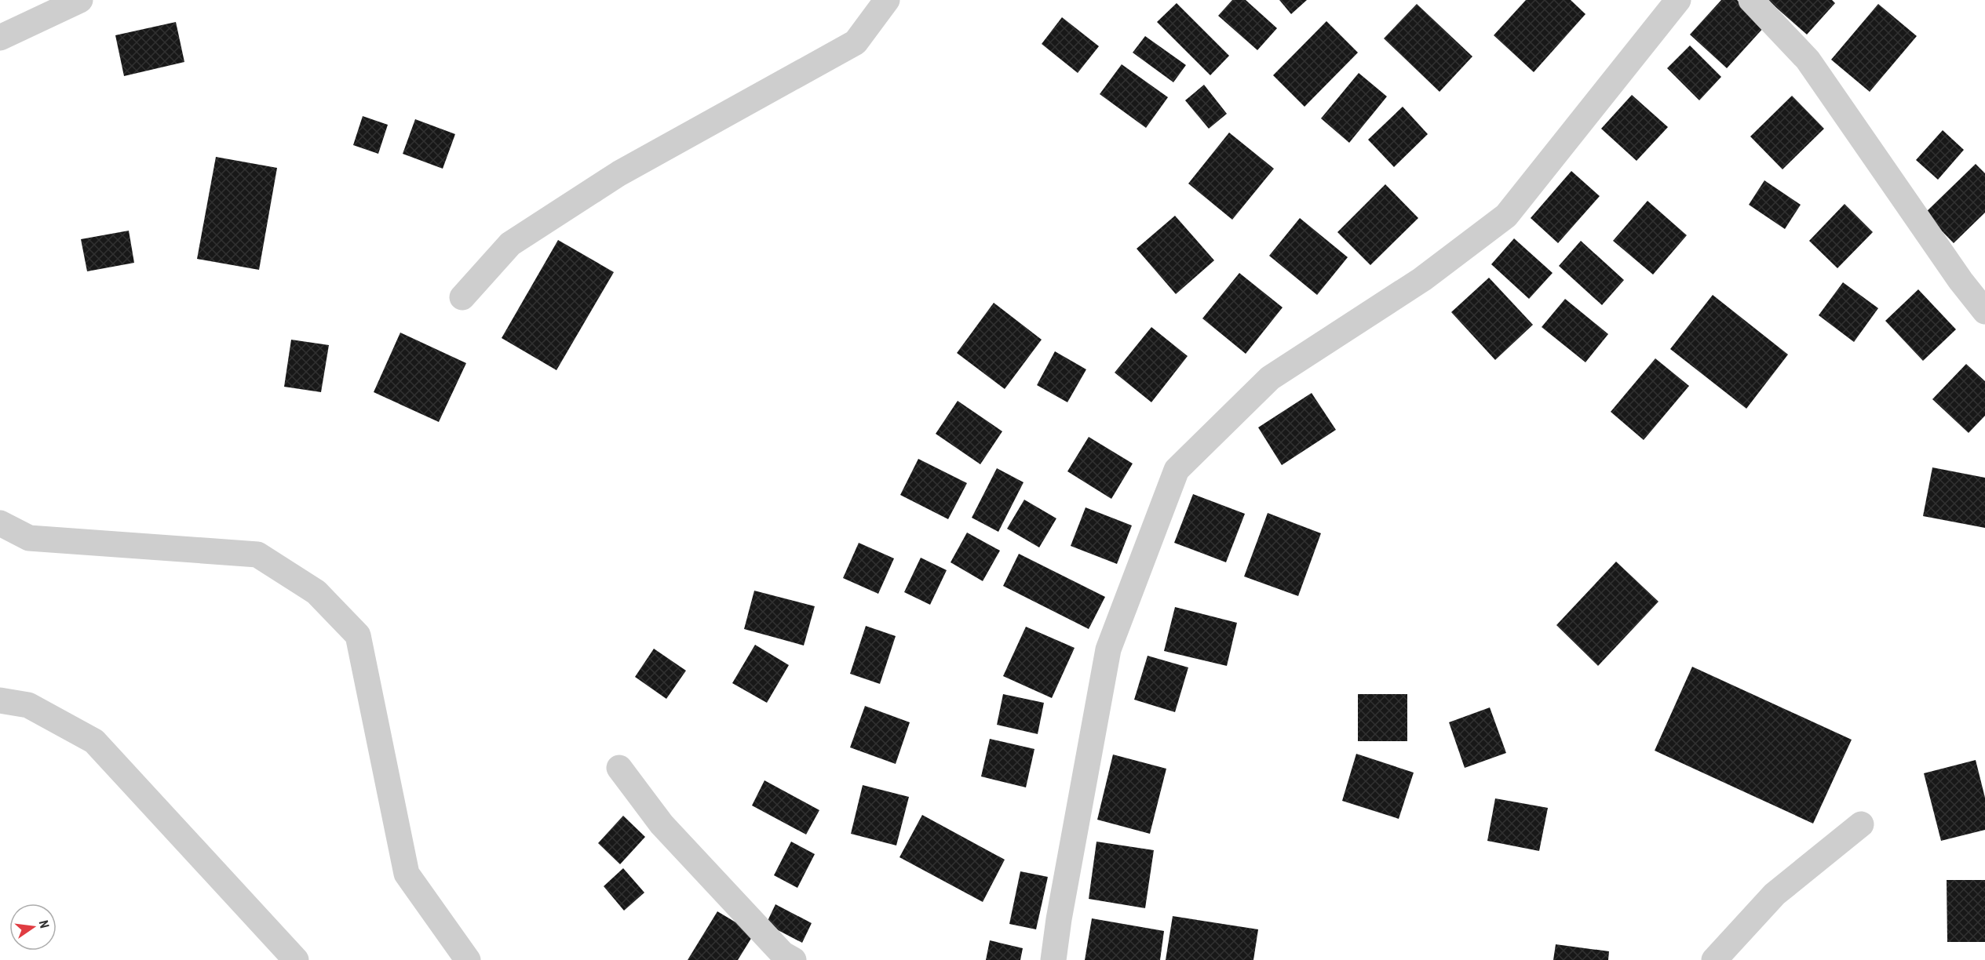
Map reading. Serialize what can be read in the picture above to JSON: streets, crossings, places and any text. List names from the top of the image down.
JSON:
{
  "north": "right"
}
